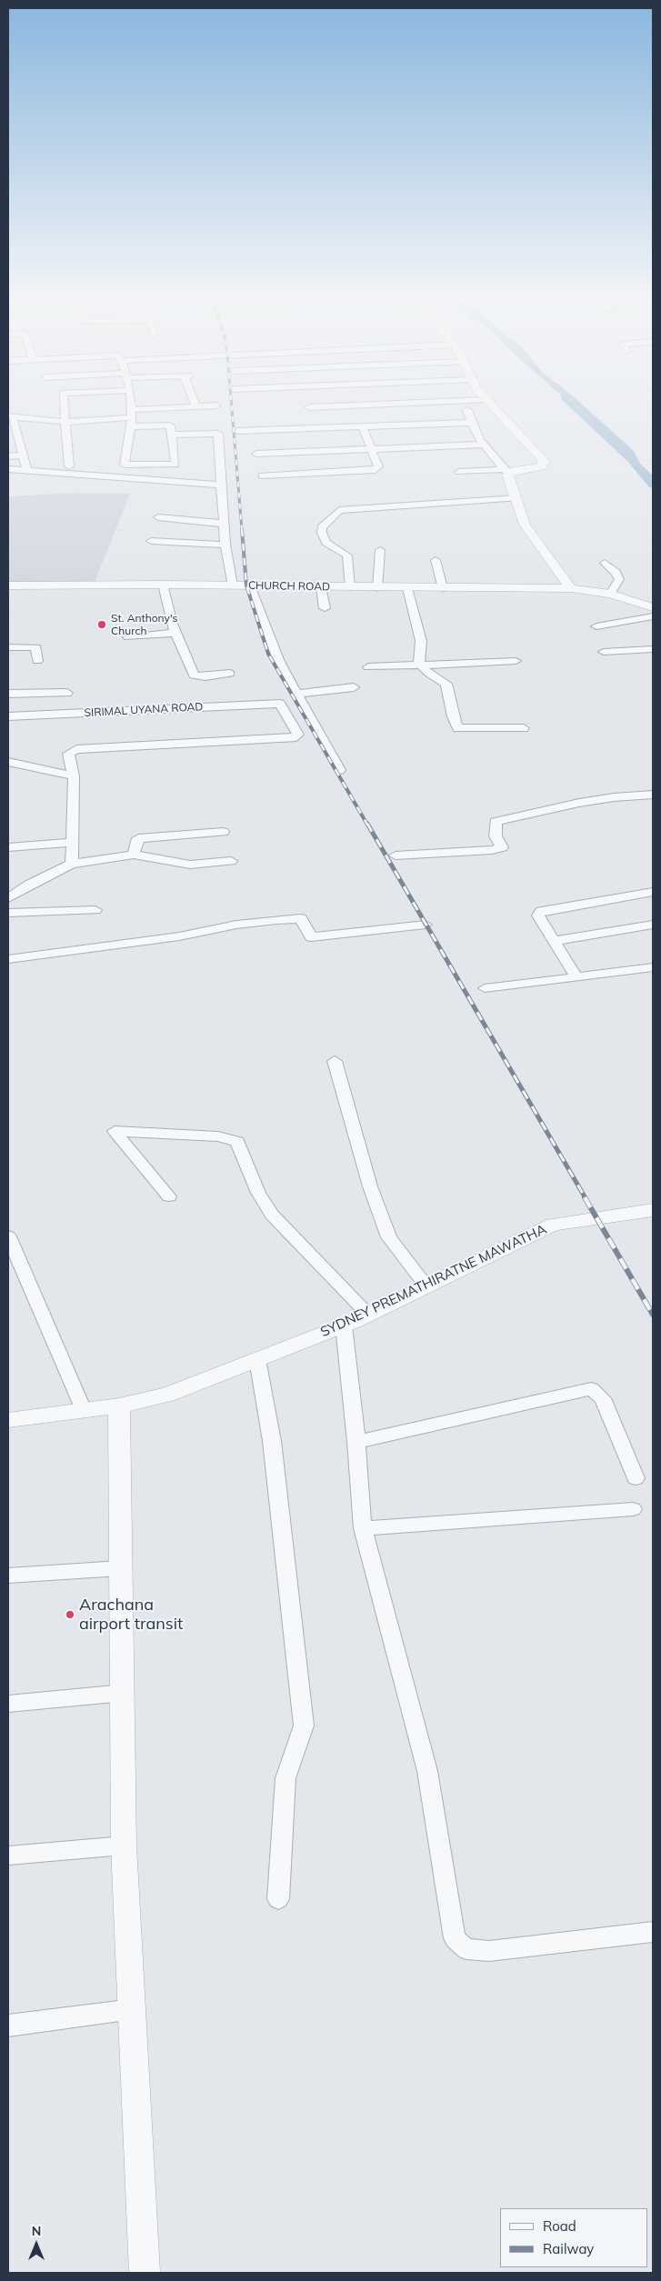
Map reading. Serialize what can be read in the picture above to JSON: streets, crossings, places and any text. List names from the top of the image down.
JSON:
{
  "streets": {
    "street": ["CHURCH ROAD", "SIRIMAL UYANA ROAD", "SYDNEY PREMATHIRATNE MAWATHA"]
  },
  "places": ["St. Anthony's Church", "Arachana airport transit"],
  "legend": ["Road", "Railway"],
  "north": "top"
}
